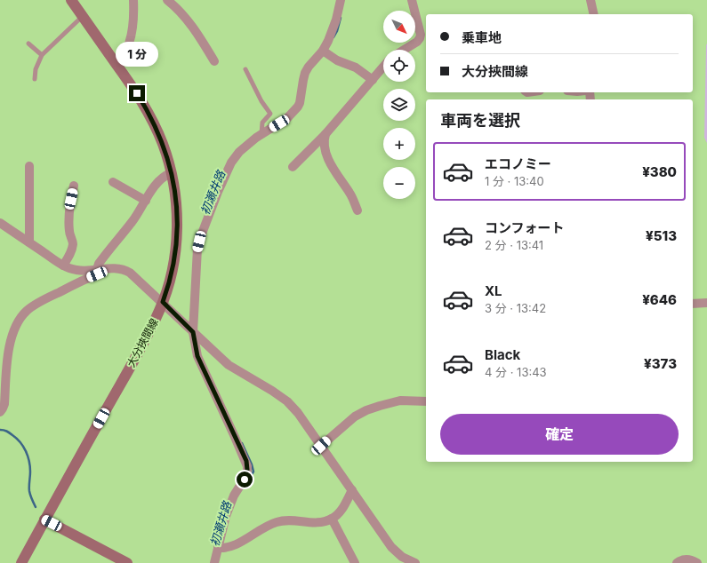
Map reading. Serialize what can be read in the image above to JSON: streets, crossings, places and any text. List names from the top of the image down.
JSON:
{
  "streets": {
    "main road": ["大分挾間線"]
  },
  "water": ["初瀬井路"],
  "north": "bottom right",
  "page": {
    "map_buttons": ["+", "−"],
    "banner": ["乗車地", "大分挾間線"],
    "bubble": "1 分",
    "heading": "車両を選択",
    "list": [
      {
        "name": "エコノミー",
        "note": "1 分 · 13:40",
        "value": "¥380"
      },
      {
        "name": "コンフォート",
        "note": "2 分 · 13:41",
        "value": "¥513"
      },
      {
        "name": "XL",
        "note": "3 分 · 13:42",
        "value": "¥646"
      },
      {
        "name": "Black",
        "note": "4 分 · 13:43",
        "value": "¥373"
      }
    ],
    "buttons": "確定"
  }
}
